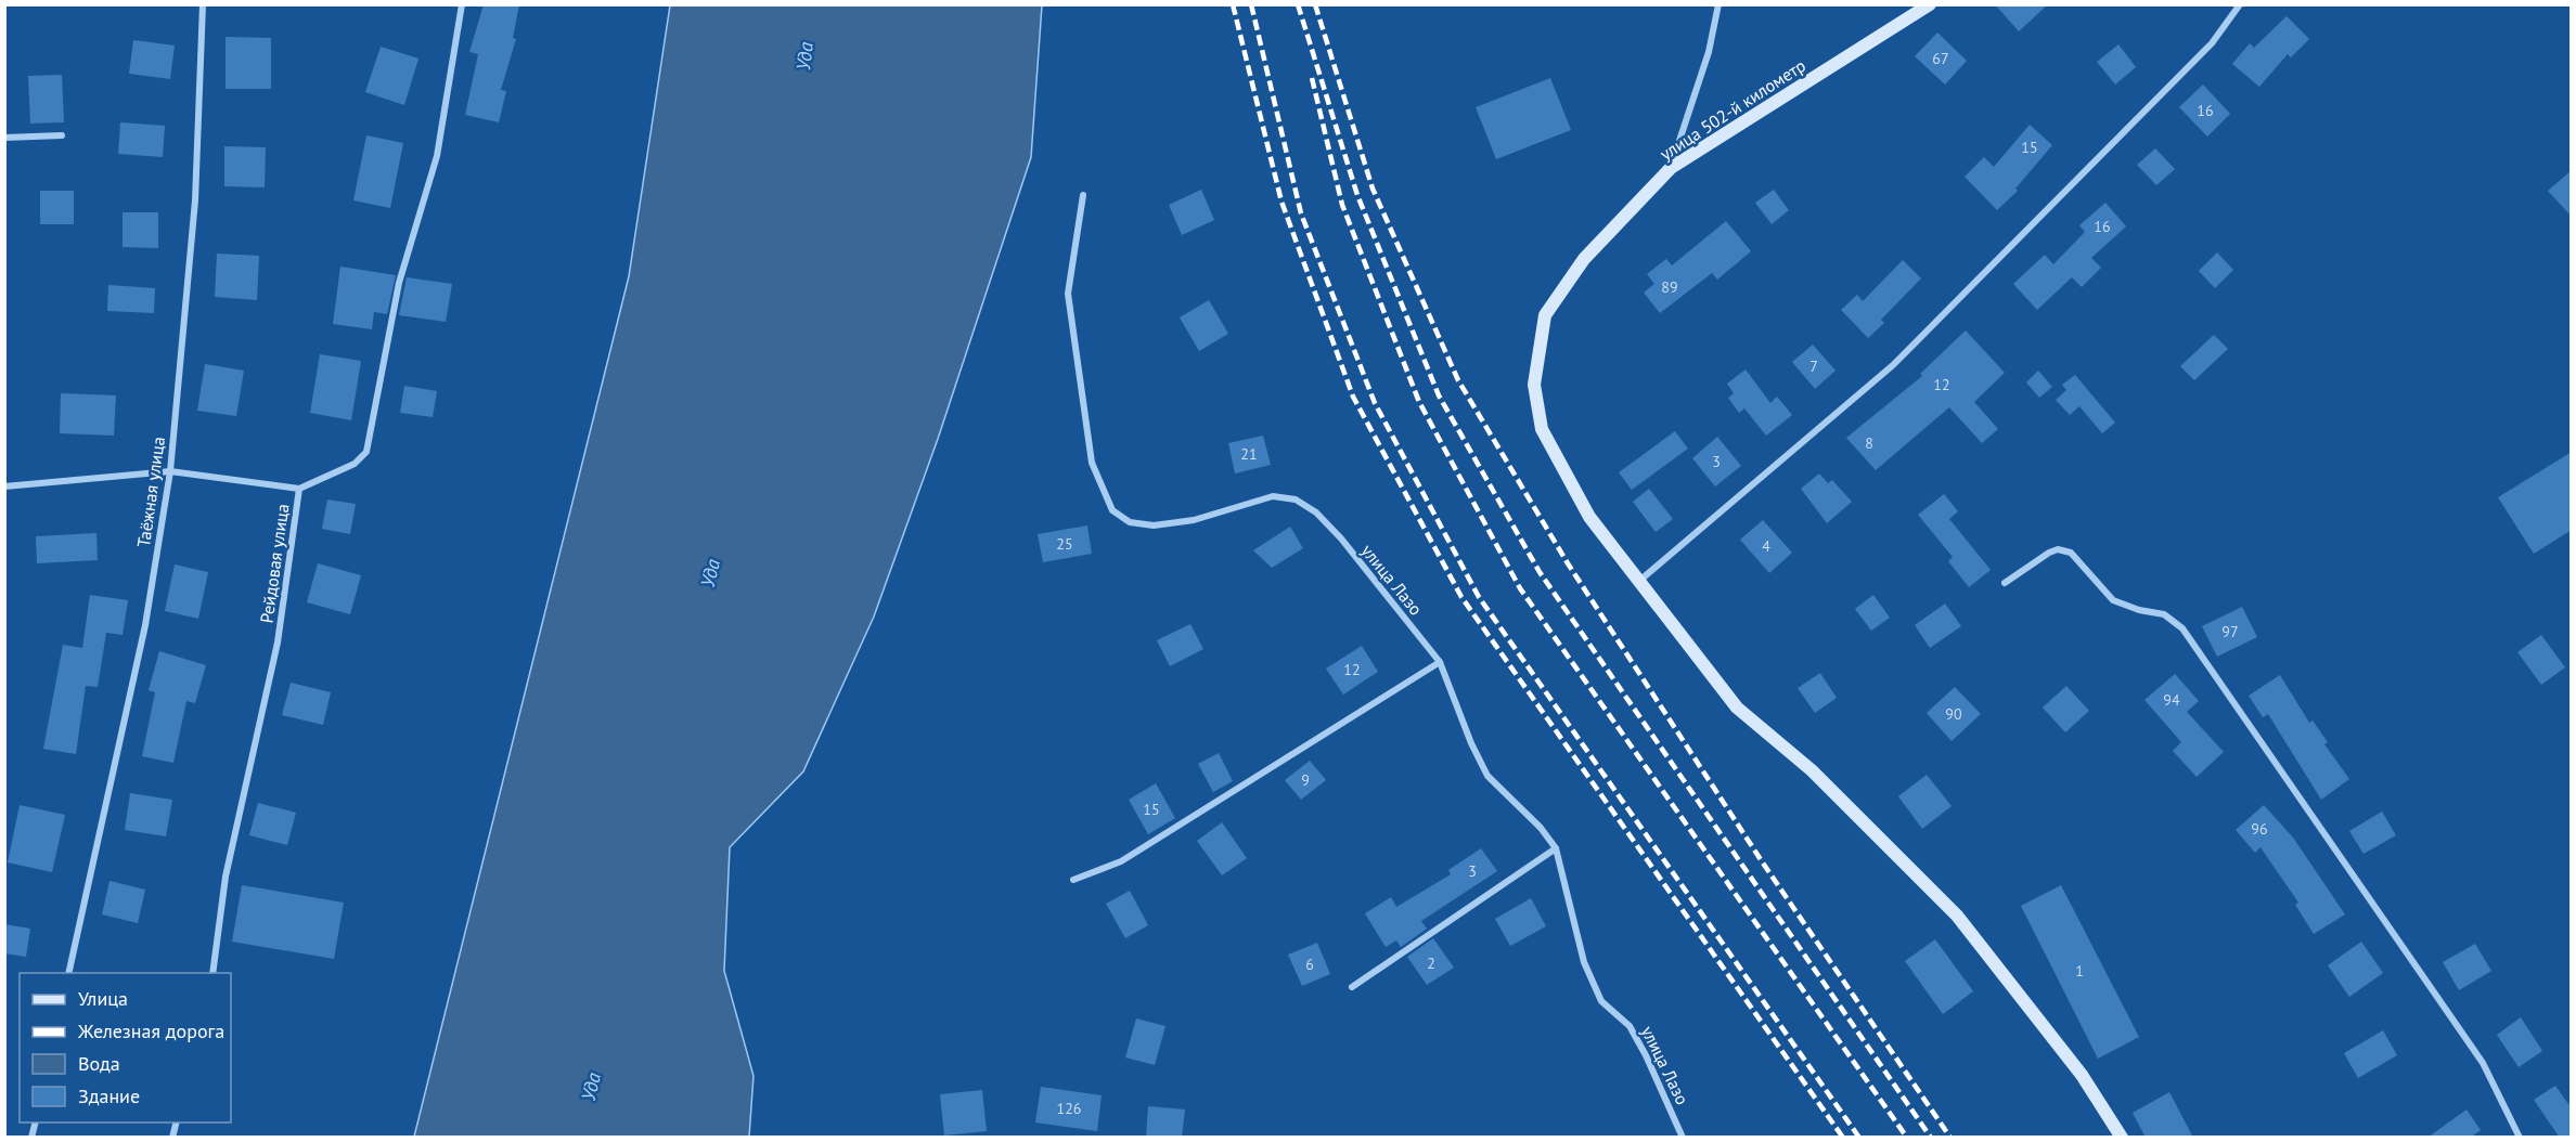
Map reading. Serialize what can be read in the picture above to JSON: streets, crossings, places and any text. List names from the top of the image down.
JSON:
{
  "streets": {
    "street": [
      "улица 502-й километр",
      "Таёжная улица",
      "Рейдовая улица",
      "улица Лазо"
    ]
  },
  "water": ["Уда"],
  "house_numbers": [
    "67",
    "16",
    "15",
    "16",
    "89",
    "7",
    "12",
    "8",
    "21",
    "3",
    "25",
    "4",
    "97",
    "12",
    "94",
    "90",
    "9",
    "15",
    "96",
    "3",
    "2",
    "6",
    "1",
    "126"
  ],
  "legend": [
    "Улица",
    "Железная дорога",
    "Вода",
    "Здание"
  ]
}
